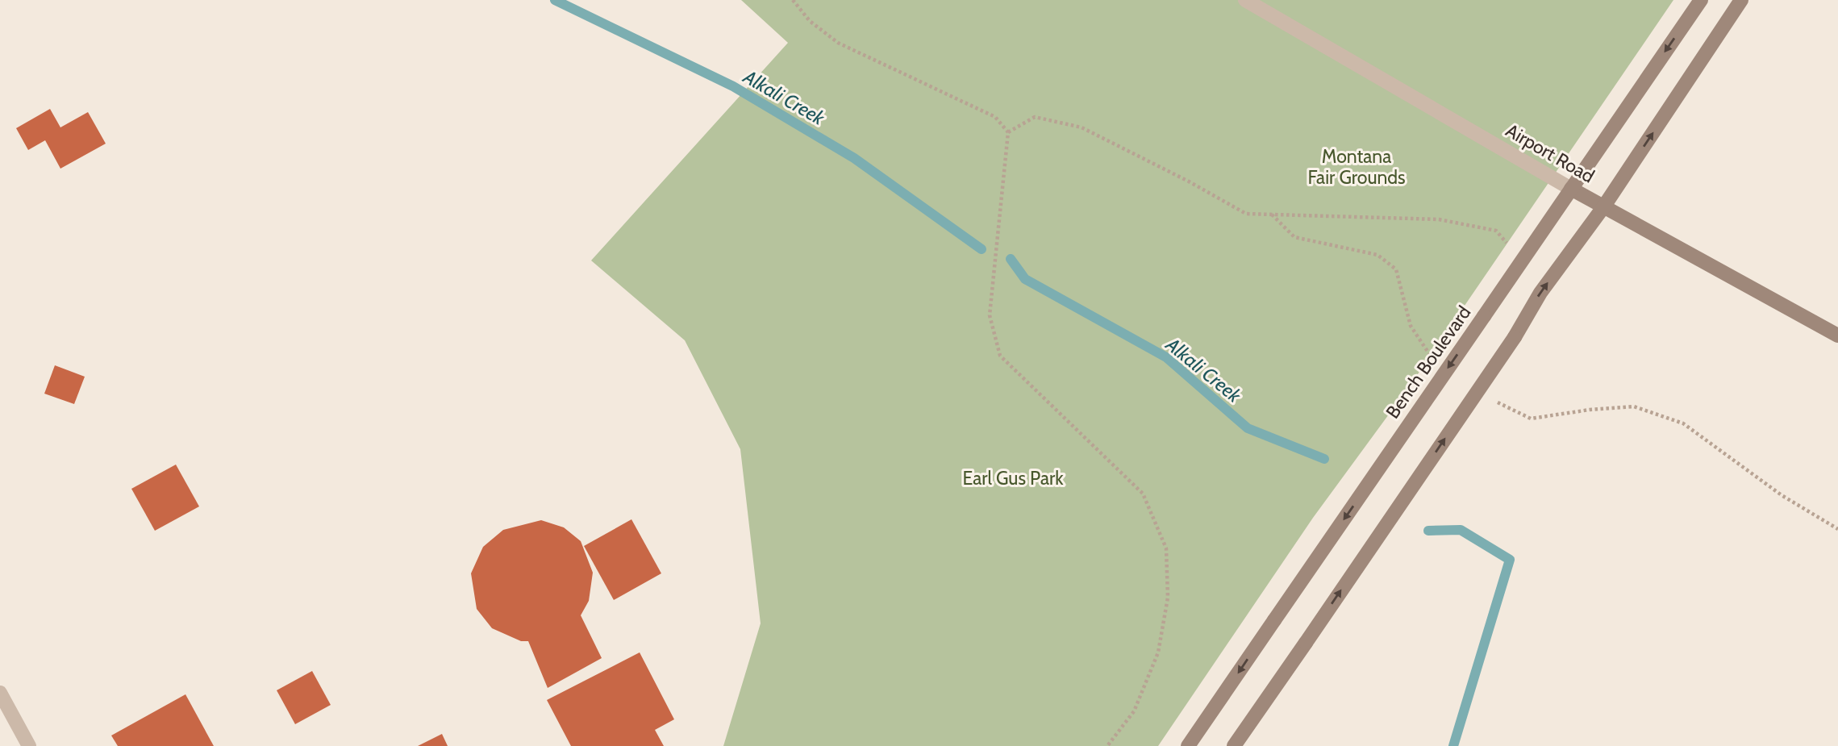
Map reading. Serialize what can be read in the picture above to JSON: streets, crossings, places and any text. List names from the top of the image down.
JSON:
{
  "streets": {
    "main road": ["Airport Road", "Bench Boulevard"]
  },
  "crossings": [
    ["Airport Road", "Bench Boulevard"]
  ],
  "water": ["Alkali Creek"],
  "parks": ["Montana Fair Grounds", "Earl Gus Park"]
}
